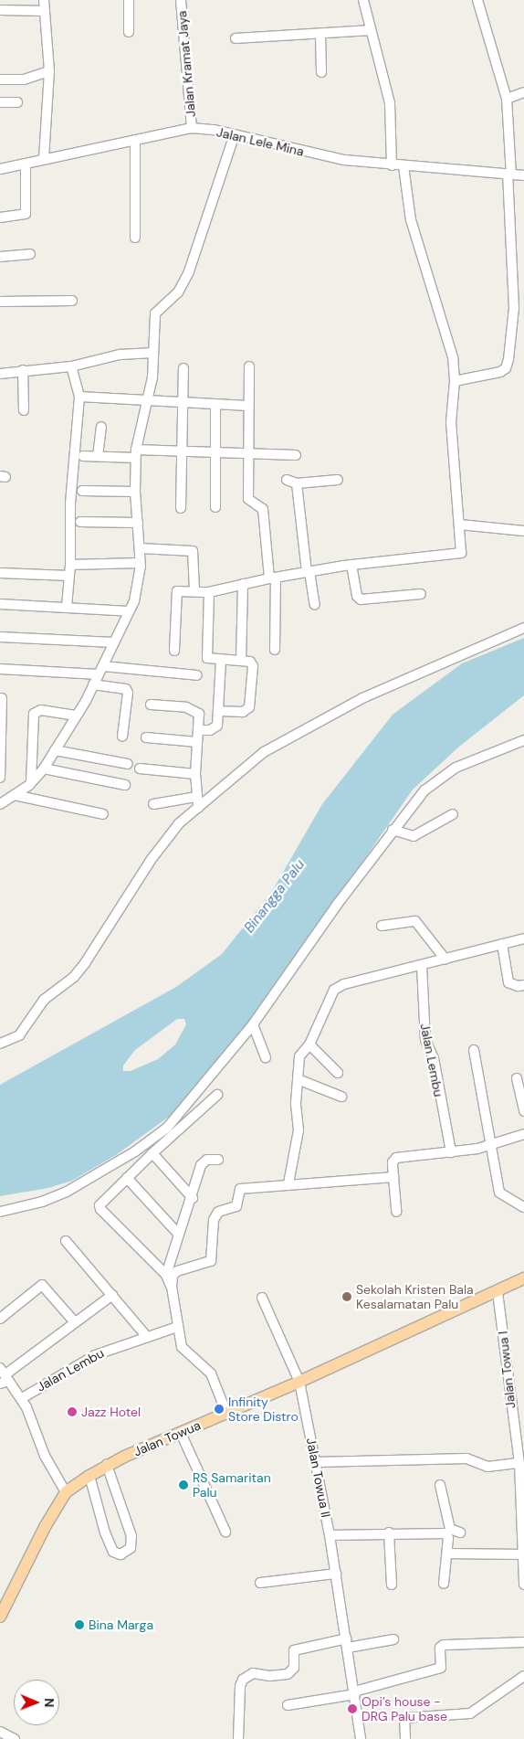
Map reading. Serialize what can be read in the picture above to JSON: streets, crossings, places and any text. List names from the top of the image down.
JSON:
{
  "streets": {
    "main road": ["Jalan Towua"],
    "street": [
      "Jalan Kramat Jaya",
      "Jalan Lele Mina",
      "Jalan Lembu",
      "Jalan Towua I",
      "Jalan Towua II"
    ]
  },
  "crossings": [
    ["Jalan Kramat Jaya", "Jalan Lele Mina"],
    ["Jalan Towua I", "Jalan Towua"],
    ["Jalan Towua", "Jalan Towua II"]
  ],
  "water": ["Binangga Palu"],
  "places": [
    "Sekolah Kristen Bala Kesalamatan Palu",
    "Infinity Store Distro",
    "Jazz Hotel",
    "RS Samaritan Palu",
    "Bina Marga",
    "Opi’s house - DRG Palu base"
  ],
  "north": "right"
}
